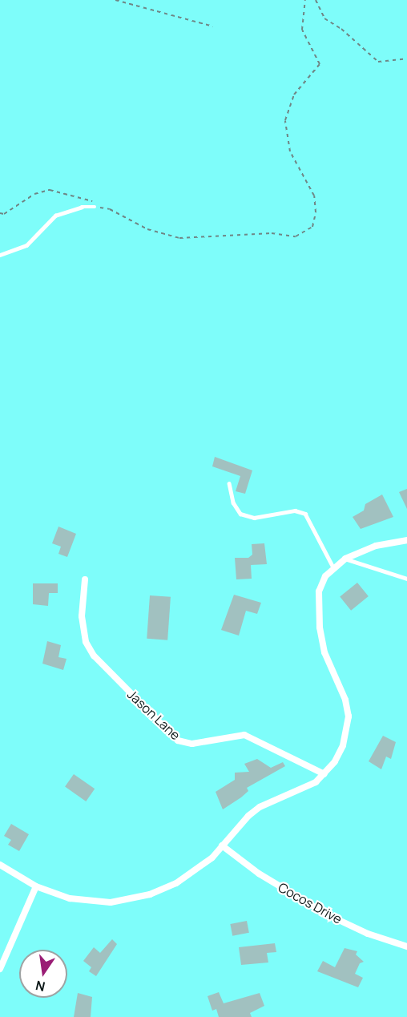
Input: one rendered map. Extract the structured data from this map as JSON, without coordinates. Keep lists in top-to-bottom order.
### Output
{
  "streets": {
    "street": ["Jason Lane", "Cocos Drive"]
  },
  "north": "bottom"
}
